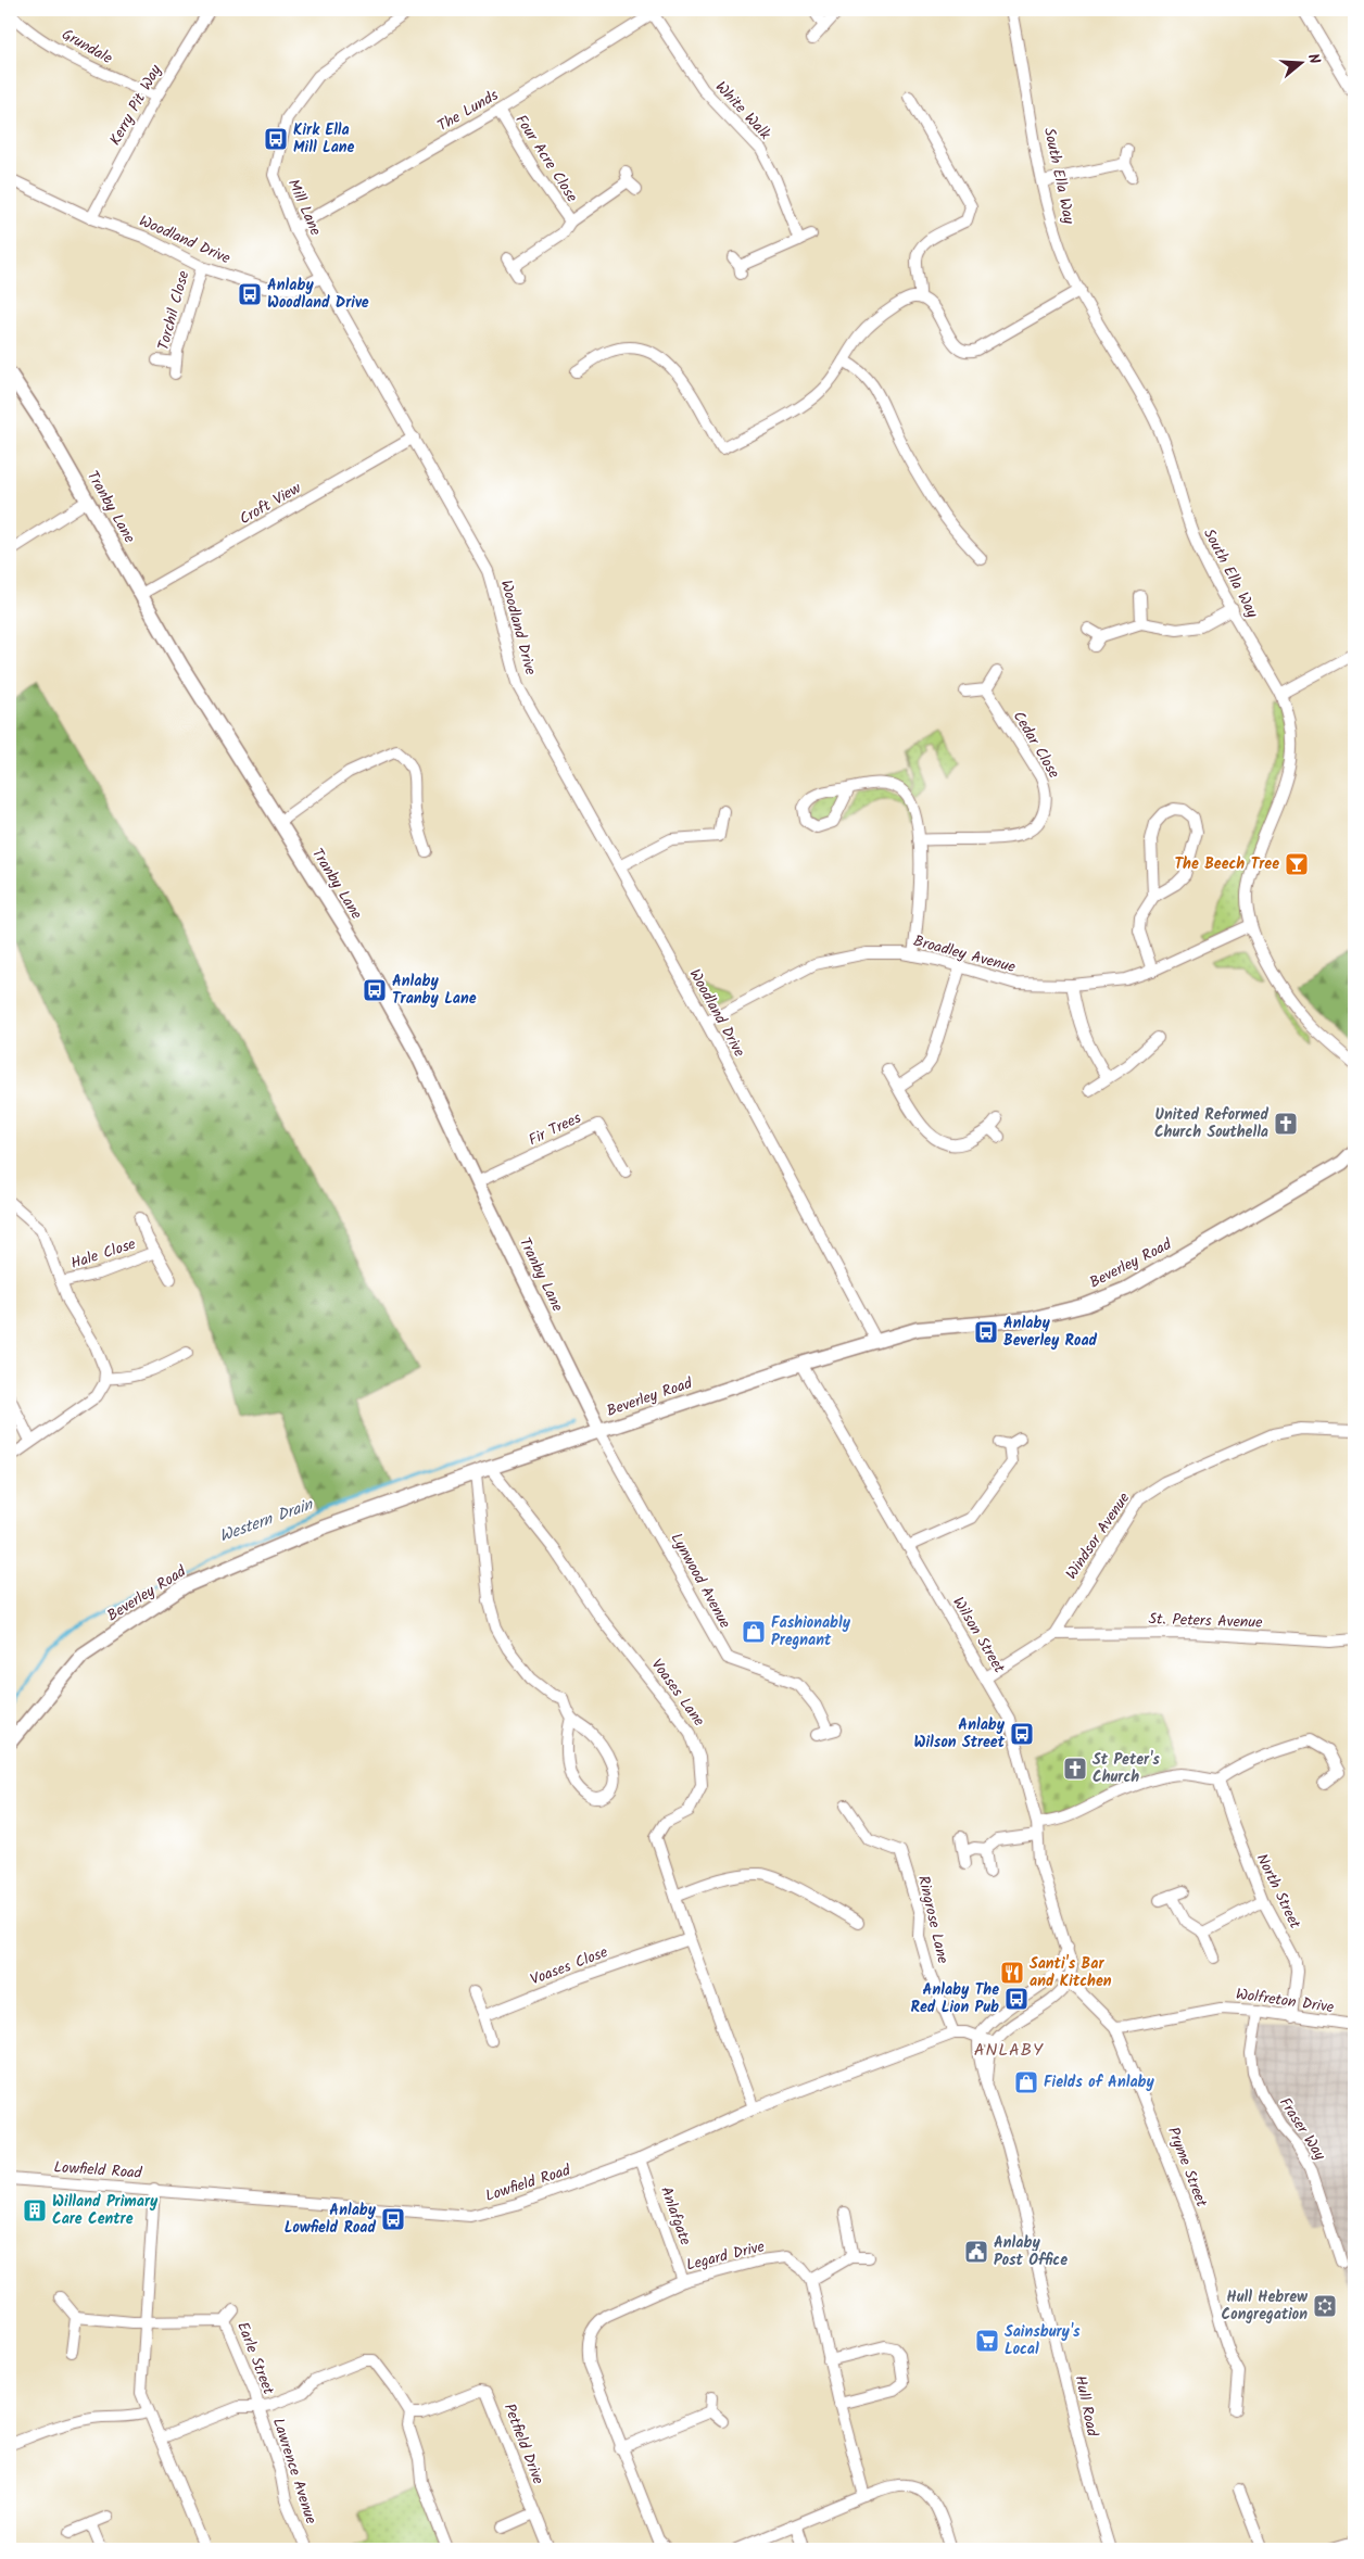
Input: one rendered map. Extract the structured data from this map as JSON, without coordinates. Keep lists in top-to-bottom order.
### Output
{
  "streets": {
    "main road": ["Tranby Lane", "Beverley Road"],
    "street": [
      "Grundale",
      "Kerry Pit Way",
      "The Lunds",
      "White Walk",
      "Four Acre Close",
      "South Ella Way",
      "Mill Lane",
      "Woodland Drive",
      "Torchil Close",
      "Croft View",
      "Cedar Close",
      "Broadley Avenue",
      "Fir Trees",
      "Hale Close",
      "Windsor Avenue",
      "Lynwood Avenue",
      "St. Peters Avenue",
      "Wilson Street",
      "Voases Lane",
      "North Street",
      "Ringrose Lane",
      "Voases Close",
      "Wolfreton Drive",
      "Fraser Way",
      "Pryme Street",
      "Lowfield Road",
      "Anlafgate",
      "Legard Drive",
      "Earle Street",
      "Hull Road",
      "Petfield Drive",
      "Lawrence Avenue"
    ]
  },
  "crossings": [
    ["Grundale", "Kerry Pit Way"],
    ["Kerry Pit Way", "Woodland Drive"],
    ["The Lunds", "White Walk"],
    ["The Lunds", "Four Acre Close"],
    ["The Lunds", "Mill Lane"],
    ["South Ella Way", "Broadley Avenue"],
    ["Mill Lane", "Woodland Drive"],
    ["Woodland Drive", "Torchil Close"],
    ["Woodland Drive", "Croft View"],
    ["Woodland Drive", "Broadley Avenue"],
    ["Woodland Drive", "Beverley Road"],
    ["Croft View", "Tranby Lane"],
    ["Tranby Lane", "Fir Trees"],
    ["Tranby Lane", "Beverley Road"],
    ["Tranby Lane", "Lynwood Avenue"],
    ["Beverley Road", "Lynwood Avenue"],
    ["Beverley Road", "Wilson Street"],
    ["Beverley Road", "Voases Lane"],
    ["Windsor Avenue", "St. Peters Avenue"],
    ["Windsor Avenue", "Wilson Street"],
    ["Voases Lane", "Voases Close"],
    ["Voases Lane", "Lowfield Road"],
    ["North Street", "Wolfreton Drive"],
    ["Ringrose Lane", "Lowfield Road"],
    ["Wolfreton Drive", "Fraser Way"],
    ["Wolfreton Drive", "Pryme Street"],
    ["Lowfield Road", "Anlafgate"],
    ["Anlafgate", "Legard Drive"],
    ["Earle Street", "Lawrence Avenue"]
  ],
  "districts": ["ANLABY"],
  "water": ["Western Drain"],
  "places": {
    "bus stop": [
      "Kirk Ella Mill Lane",
      "Anlaby Woodland Drive",
      "Anlaby Tranby Lane",
      "Anlaby Beverley Road",
      "Anlaby Wilson Street",
      "Anlaby The Red Lion Pub",
      "Anlaby Lowfield Road"
    ],
    "bar": ["The Beech Tree"],
    "church": ["United Reformed Church Southella", "St Peter's Church"],
    "shop": ["Fashionably Pregnant", "Fields of Anlaby"],
    "restaurant": ["Santi's Bar and Kitchen"],
    "building": ["Willand Primary Care Centre"],
    "public building": ["Anlaby Post Office"],
    "synagogue": ["Hull Hebrew Congregation"],
    "supermarket": ["Sainsbury's Local"]
  },
  "north": "right"
}
